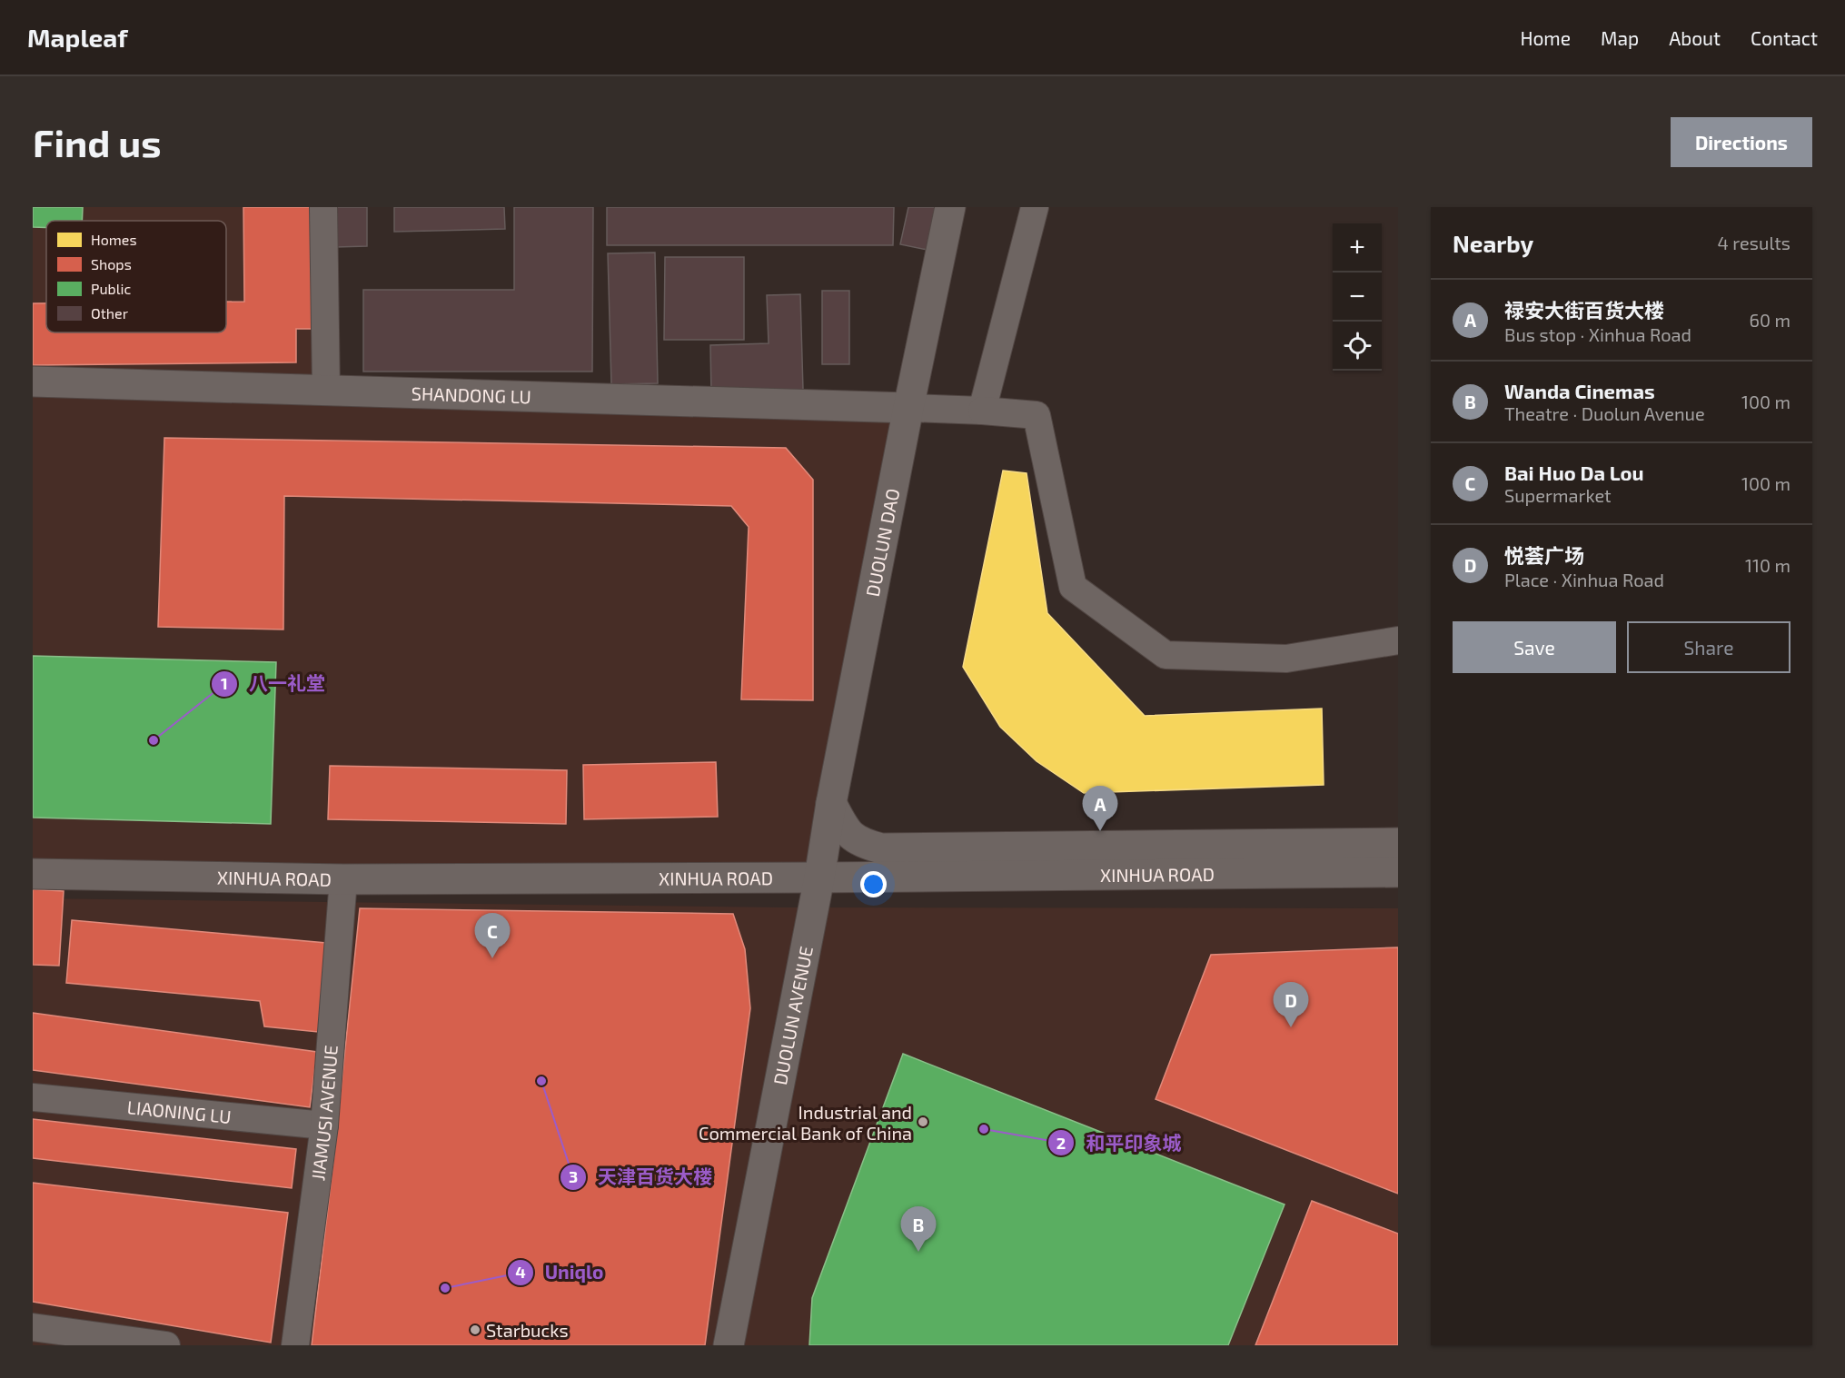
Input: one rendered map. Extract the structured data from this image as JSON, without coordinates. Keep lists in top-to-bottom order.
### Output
{
  "streets": {
    "street": [
      "SHANDONG LU",
      "DUOLUN DAO",
      "XINHUA ROAD",
      "DUOLUN AVENUE",
      "LIAONING LU",
      "JIAMUSI AVENUE"
    ]
  },
  "crossings": [
    ["SHANDONG LU", "DUOLUN DAO"],
    ["DUOLUN DAO", "XINHUA ROAD"],
    ["DUOLUN DAO", "DUOLUN AVENUE"],
    ["XINHUA ROAD", "DUOLUN AVENUE"],
    ["XINHUA ROAD", "JIAMUSI AVENUE"],
    ["LIAONING LU", "JIAMUSI AVENUE"]
  ],
  "places": [
    "八一礼堂",
    "天津百货大楼",
    "Industrial and Commercial Bank of China",
    "和平印象城",
    "Uniqlo",
    "Starbucks"
  ],
  "legend": [
    "Homes",
    "Shops",
    "Public",
    "Other"
  ],
  "page": {
    "header": "Mapleaf",
    "nav": [
      "Home",
      "Map",
      "About",
      "Contact"
    ],
    "buttons": [
      "Directions",
      ["Save", "Share"]
    ],
    "title": "Find us",
    "heading": ["Nearby", "4 results"],
    "map_buttons": ["+", "−"],
    "list": [
      {
        "mark": "A",
        "name": "禄安大街百货大楼",
        "note": "Bus stop · Xinhua Road",
        "value": "60 m"
      },
      {
        "mark": "B",
        "name": "Wanda Cinemas",
        "note": "Theatre · Duolun Avenue",
        "value": "100 m"
      },
      {
        "mark": "C",
        "name": "Bai Huo Da Lou",
        "note": "Supermarket",
        "value": "100 m"
      },
      {
        "mark": "D",
        "name": "悦荟广场",
        "note": "Place · Xinhua Road",
        "value": "110 m"
      }
    ],
    "pins": [
      "A",
      "C",
      "D",
      "B"
    ]
  }
}
